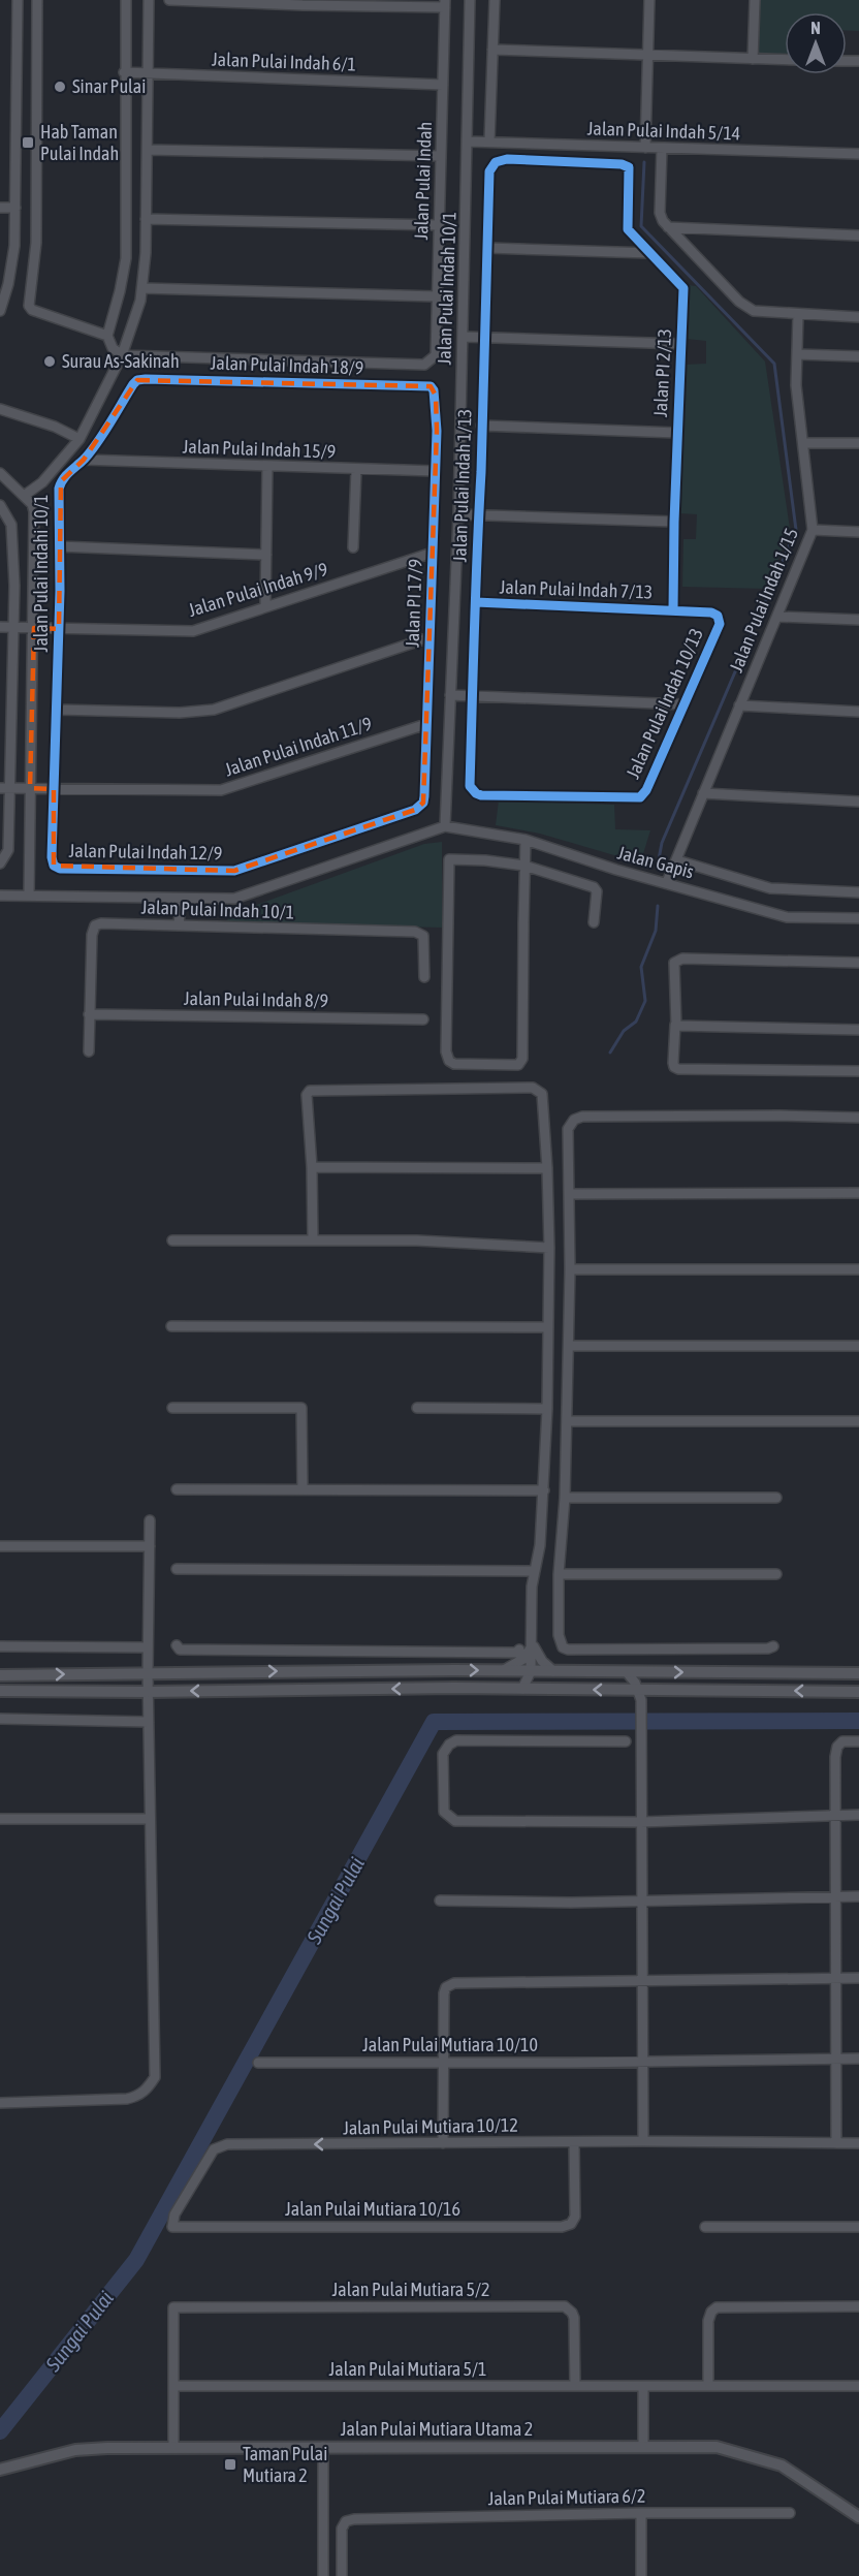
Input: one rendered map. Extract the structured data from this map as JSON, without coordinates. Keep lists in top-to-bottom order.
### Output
{
  "streets": {
    "street": [
      "Jalan Pulai Indah 6/1",
      "Jalan Pulai Indah 5/14",
      "Jalan Pulai Indah",
      "Jalan Pulai Indah 10/1",
      "Jalan Pulai Indah 18/9",
      "Jalan PI 2/13",
      "Jalan Pulai Indah 15/9",
      "Jalan Pulai Indah 1/13",
      "Jalan Pulai Indahi 10/1",
      "Jalan Pulai Indah 9/9",
      "Jalan Pulai Indah 7/13",
      "Jalan Pulai Indah 1/15",
      "Jalan PI 17/9",
      "Jalan Pulai Indah 10/13",
      "Jalan Pulai Indah 11/9",
      "Jalan Pulai Indah 12/9",
      "Jalan Gapis",
      "Jalan Pulai Indah 8/9",
      "Jalan Pulai Mutiara 10/10",
      "Jalan Pulai Mutiara 10/12",
      "Jalan Pulai Mutiara 10/16",
      "Jalan Pulai Mutiara 5/2",
      "Jalan Pulai Mutiara 5/1",
      "Jalan Pulai Mutiara Utama 2",
      "Jalan Pulai Mutiara 6/2"
    ]
  },
  "crossings": [
    ["Jalan Pulai Indah 6/1", "Jalan Pulai Indah"],
    ["Jalan Pulai Indah 5/14", "Jalan Pulai Indah 10/1"],
    ["Jalan Pulai Indah 10/1", "Jalan Gapis"],
    ["Jalan Pulai Indah 10/1", "Jalan Pulai Indah 8/9"],
    ["Jalan Pulai Indah 18/9", "Jalan Pulai Indahi 10/1"],
    ["Jalan Pulai Indah 18/9", "Jalan PI 17/9"],
    ["Jalan PI 2/13", "Jalan Pulai Indah 1/13"],
    ["Jalan PI 2/13", "Jalan Pulai Indah 7/13"],
    ["Jalan Pulai Indah 15/9", "Jalan Pulai Indahi 10/1"],
    ["Jalan Pulai Indah 15/9", "Jalan PI 17/9"],
    ["Jalan Pulai Indah 1/13", "Jalan Pulai Indah 7/13"],
    ["Jalan Pulai Indah 1/13", "Jalan Pulai Indah 10/13"],
    ["Jalan Pulai Indahi 10/1", "Jalan Pulai Indah 9/9"],
    ["Jalan Pulai Indahi 10/1", "Jalan Pulai Indah 11/9"],
    ["Jalan Pulai Indahi 10/1", "Jalan Pulai Indah 12/9"],
    ["Jalan Pulai Indah 9/9", "Jalan PI 17/9"],
    ["Jalan Pulai Indah 7/13", "Jalan Pulai Indah 10/13"],
    ["Jalan Pulai Indah 1/15", "Jalan Gapis"],
    ["Jalan PI 17/9", "Jalan Pulai Indah 11/9"],
    ["Jalan PI 17/9", "Jalan Pulai Indah 12/9"],
    ["Jalan Pulai Indah 11/9", "Jalan Pulai Indah 12/9"],
    ["Jalan Pulai Mutiara 10/12", "Jalan Pulai Mutiara 10/16"],
    ["Jalan Pulai Mutiara 5/2", "Jalan Pulai Mutiara 5/1"]
  ],
  "one_way": ["Jalan Pulai Mutiara 10/12"],
  "water": ["Sungai Pulai"],
  "places": {
    "other": ["Sinar Pulai", "Surau As-Sakinah"],
    "transit": ["Hab Taman Pulai Indah", "Taman Pulai Mutiara 2"]
  },
  "north": "top"
}
